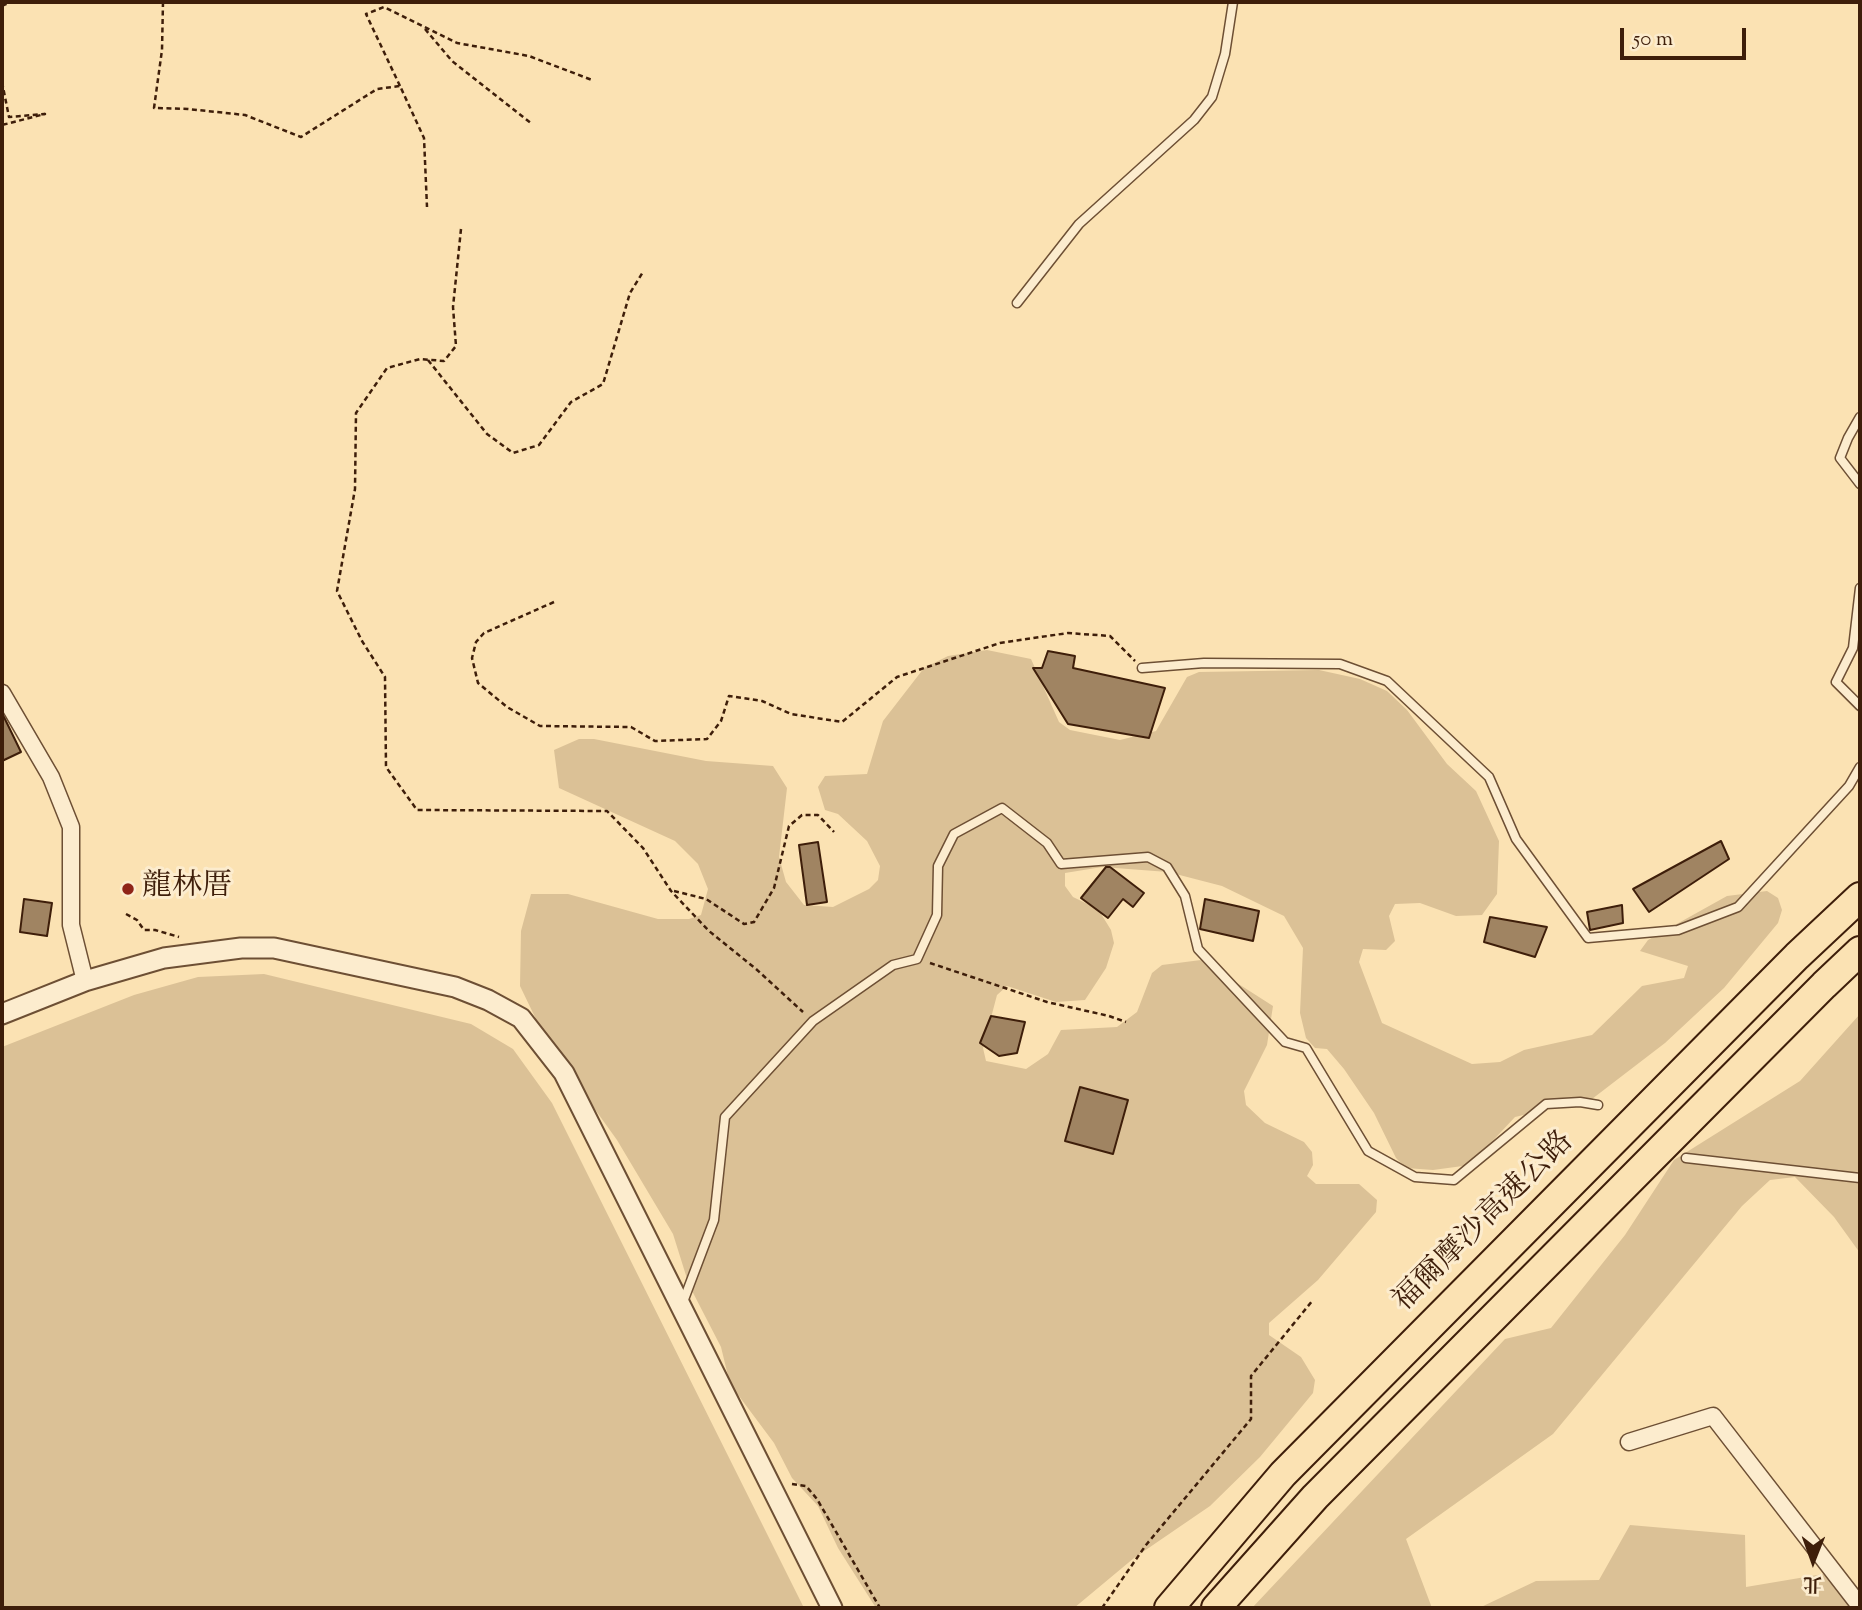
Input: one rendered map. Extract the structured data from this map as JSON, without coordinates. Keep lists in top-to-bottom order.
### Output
{
  "streets": {
    "highway": ["福爾摩沙高速公路"]
  },
  "places": ["龍林厝"],
  "scale_bar": "50 m",
  "north": "bottom"
}
